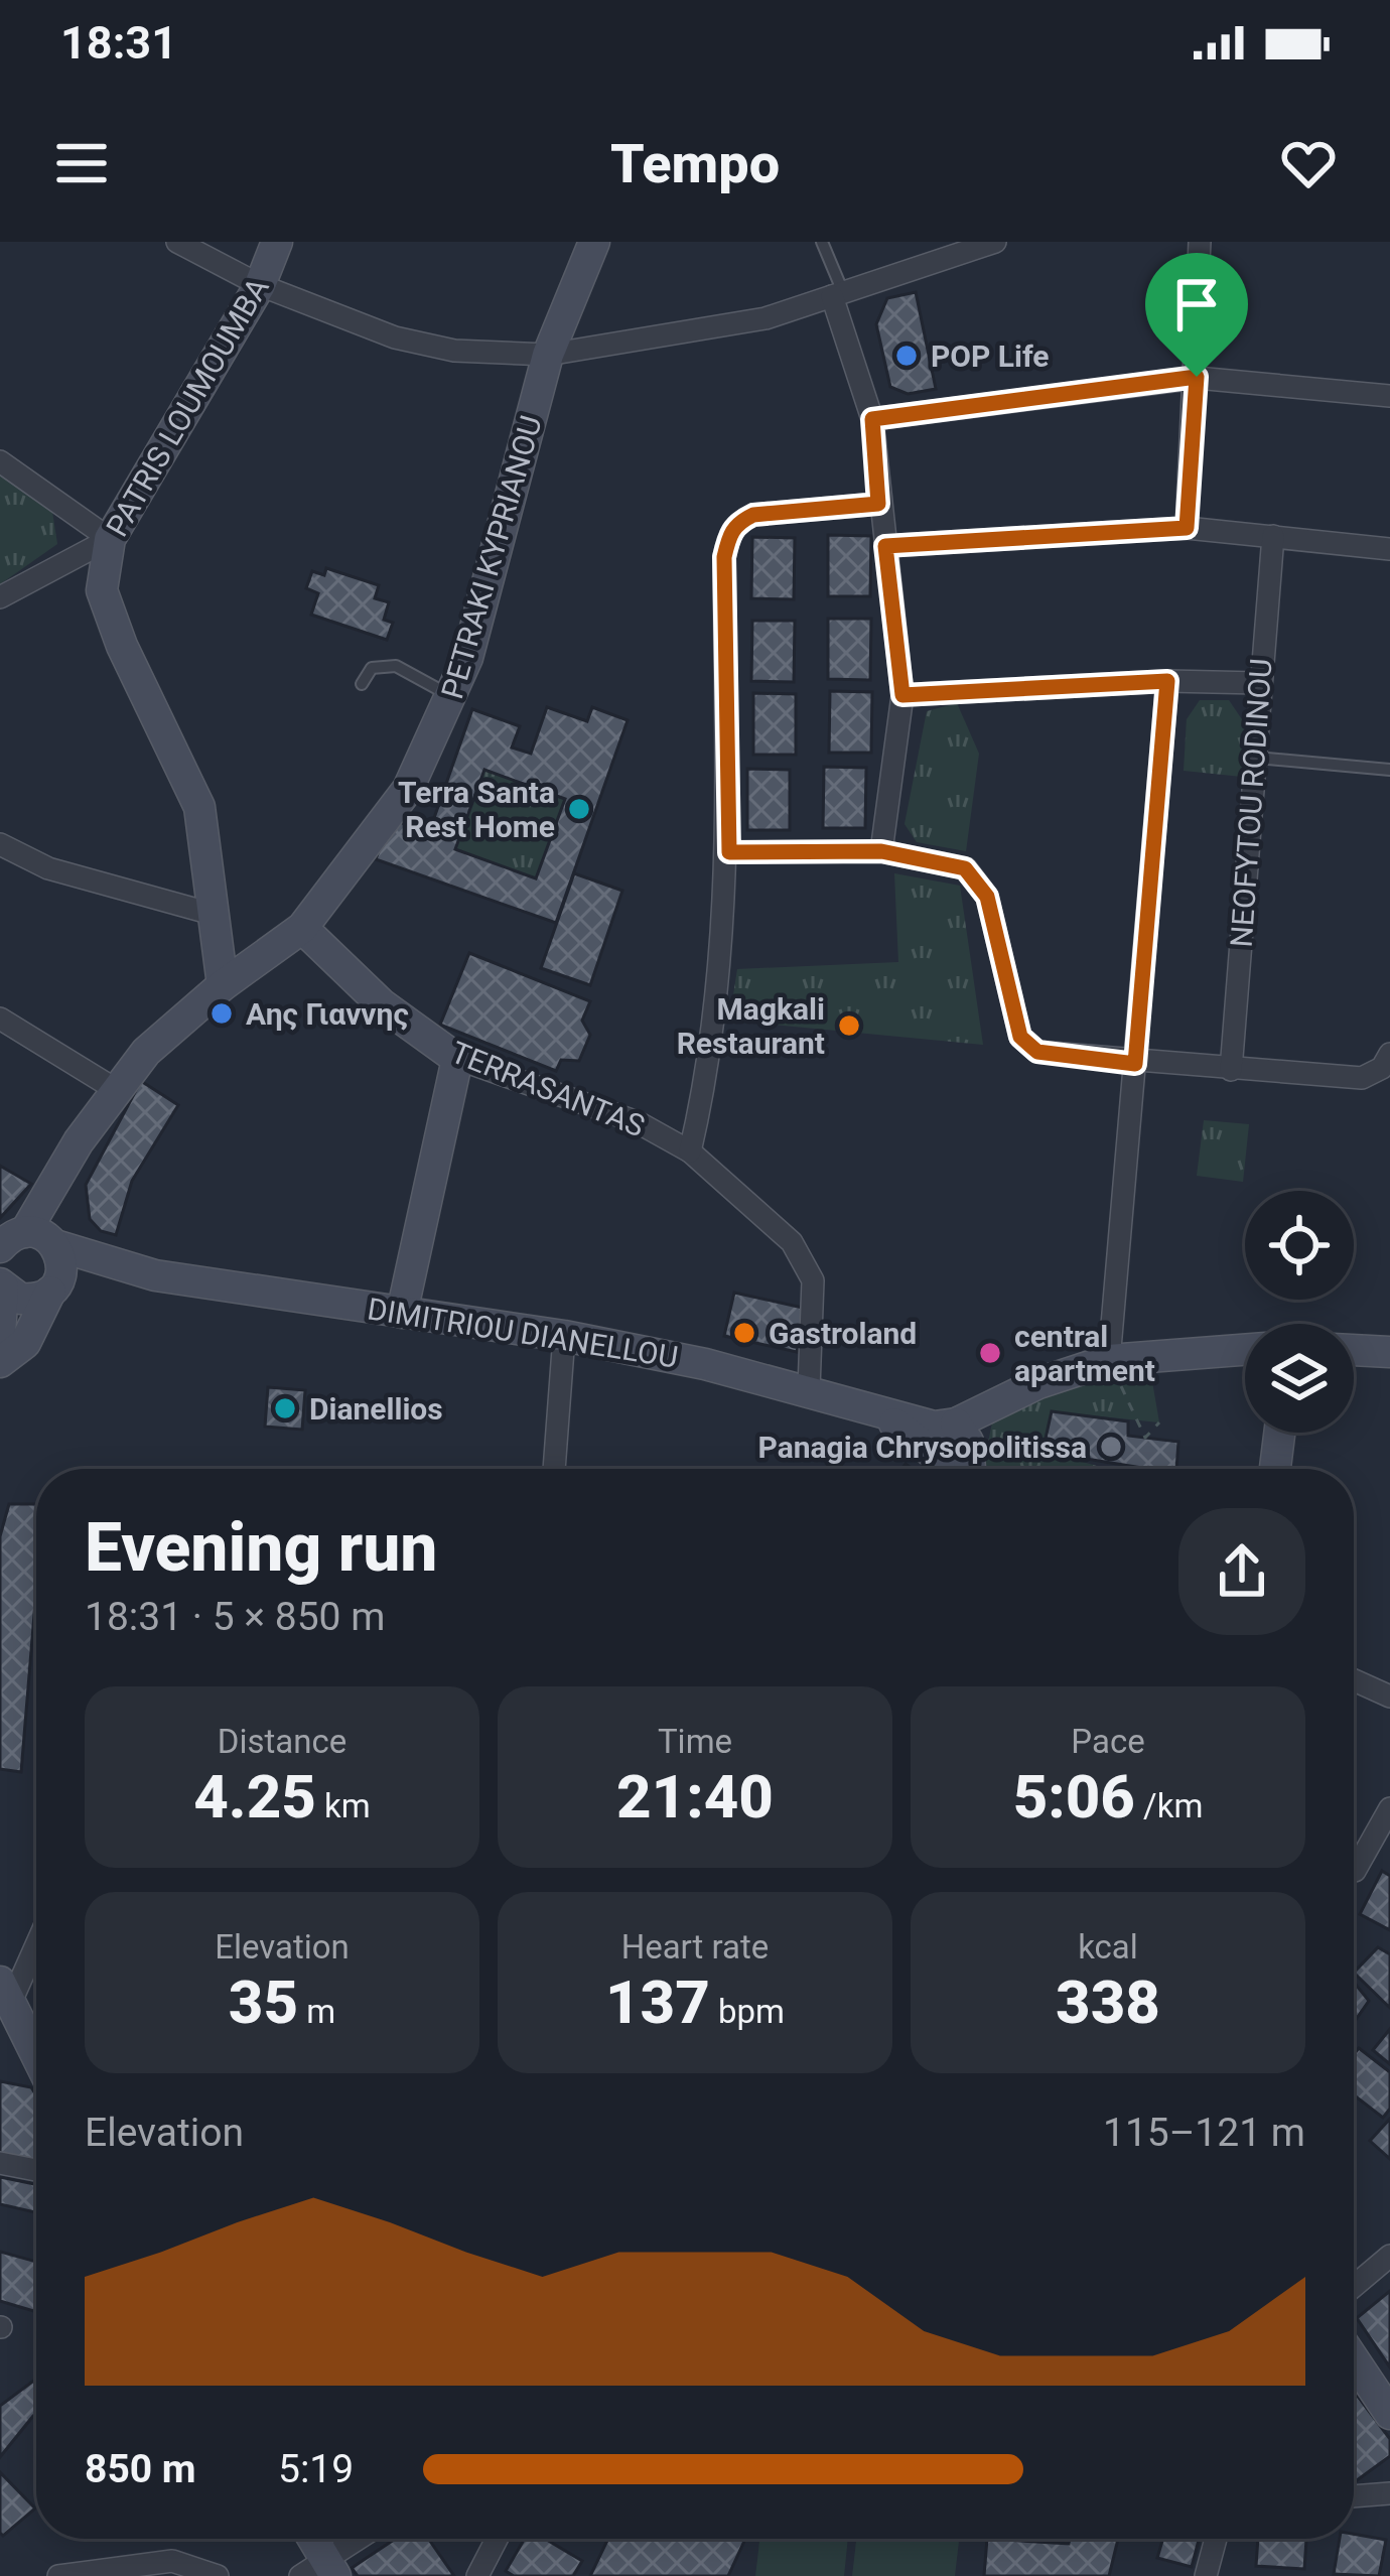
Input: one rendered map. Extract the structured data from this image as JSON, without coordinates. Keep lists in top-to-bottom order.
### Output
{
  "streets": {
    "street": [
      "PATRIS LOUMOUMBA",
      "PETRAKI KYPRIANOU",
      "NEOFYTOU RODINOU",
      "TERRASANTAS",
      "DIMITRIOU DIANELLOU"
    ]
  },
  "crossings": [
    ["PATRIS LOUMOUMBA", "PETRAKI KYPRIANOU"],
    ["PETRAKI KYPRIANOU", "TERRASANTAS"],
    ["PETRAKI KYPRIANOU", "DIMITRIOU DIANELLOU"],
    ["TERRASANTAS", "DIMITRIOU DIANELLOU"]
  ],
  "places": [
    "POP Life",
    "Terra Santa Rest Home",
    "Αης Γιαννης",
    "Magkali Restaurant",
    "Gastroland",
    "central apartment",
    "Dianellios",
    "Panagia Chrysopolitissa"
  ],
  "page": {
    "status": "18:31",
    "header": "Tempo",
    "heading": ["Evening run", "18:31 · 5 × 850 m"],
    "stats": [
      ["Distance", "4.25 km"],
      ["Time", "21:40"],
      ["Pace", "5:06 /km"],
      ["Elevation", "35 m"],
      ["Heart rate", "137 bpm"],
      ["kcal", "338"]
    ],
    "chart": ["Elevation", "115–121 m"],
    "list": [
      {
        "name": "850 m",
        "note": "5:19"
      }
    ]
  }
}
